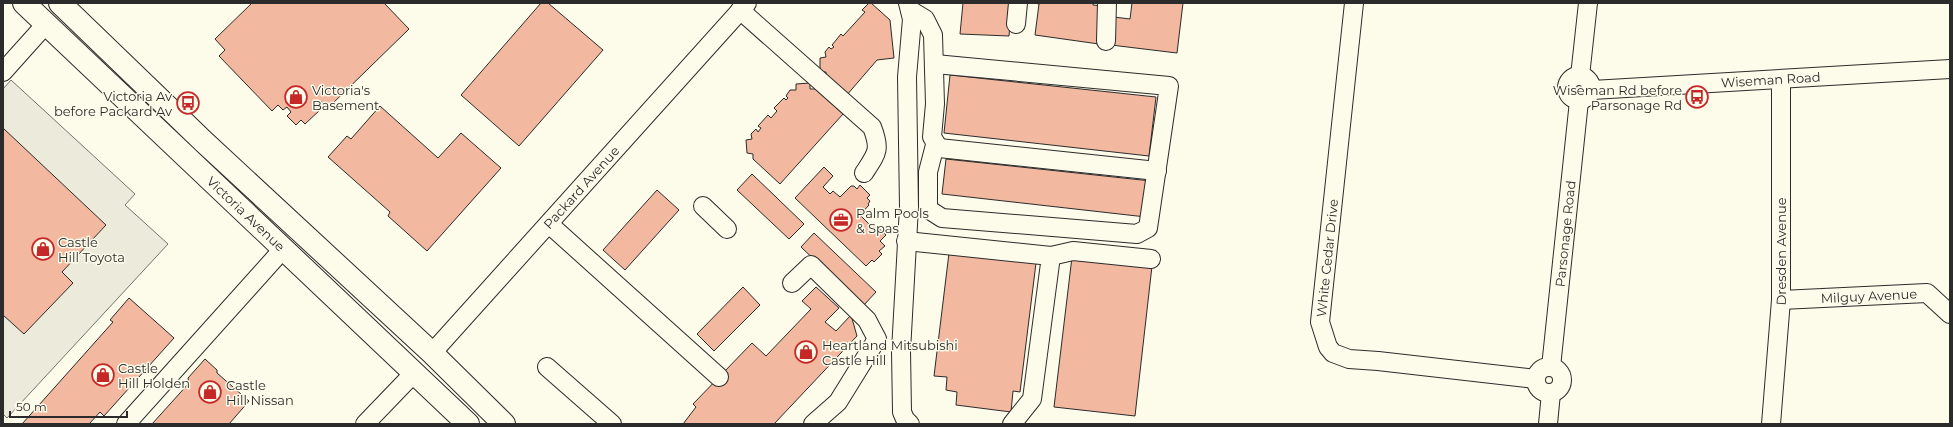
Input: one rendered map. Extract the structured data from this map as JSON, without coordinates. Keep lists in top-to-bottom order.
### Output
{
  "streets": {
    "main road": ["Packard Avenue", "Victoria Avenue"],
    "street": [
      "Wiseman Road",
      "Parsonage Road",
      "Dresden Avenue",
      "White Cedar Drive",
      "Milguy Avenue"
    ]
  },
  "crossings": [
    ["Wiseman Road", "Parsonage Road"],
    ["Wiseman Road", "Dresden Avenue"],
    ["Packard Avenue", "Victoria Avenue"],
    ["Parsonage Road", "White Cedar Drive"],
    ["Dresden Avenue", "Milguy Avenue"]
  ],
  "places": {
    "shop": [
      "Victoria's Basement",
      "Castle Hill Toyota",
      "Heartland Mitsubishi Castle Hill",
      "Castle Hill Holden",
      "Castle Hill Nissan"
    ],
    "bus stop": ["Wiseman Rd before Parsonage Rd", "Victoria Av before Packard Av"],
    "office": ["Palm Pools & Spas"]
  },
  "scale_bar": "50 m"
}
